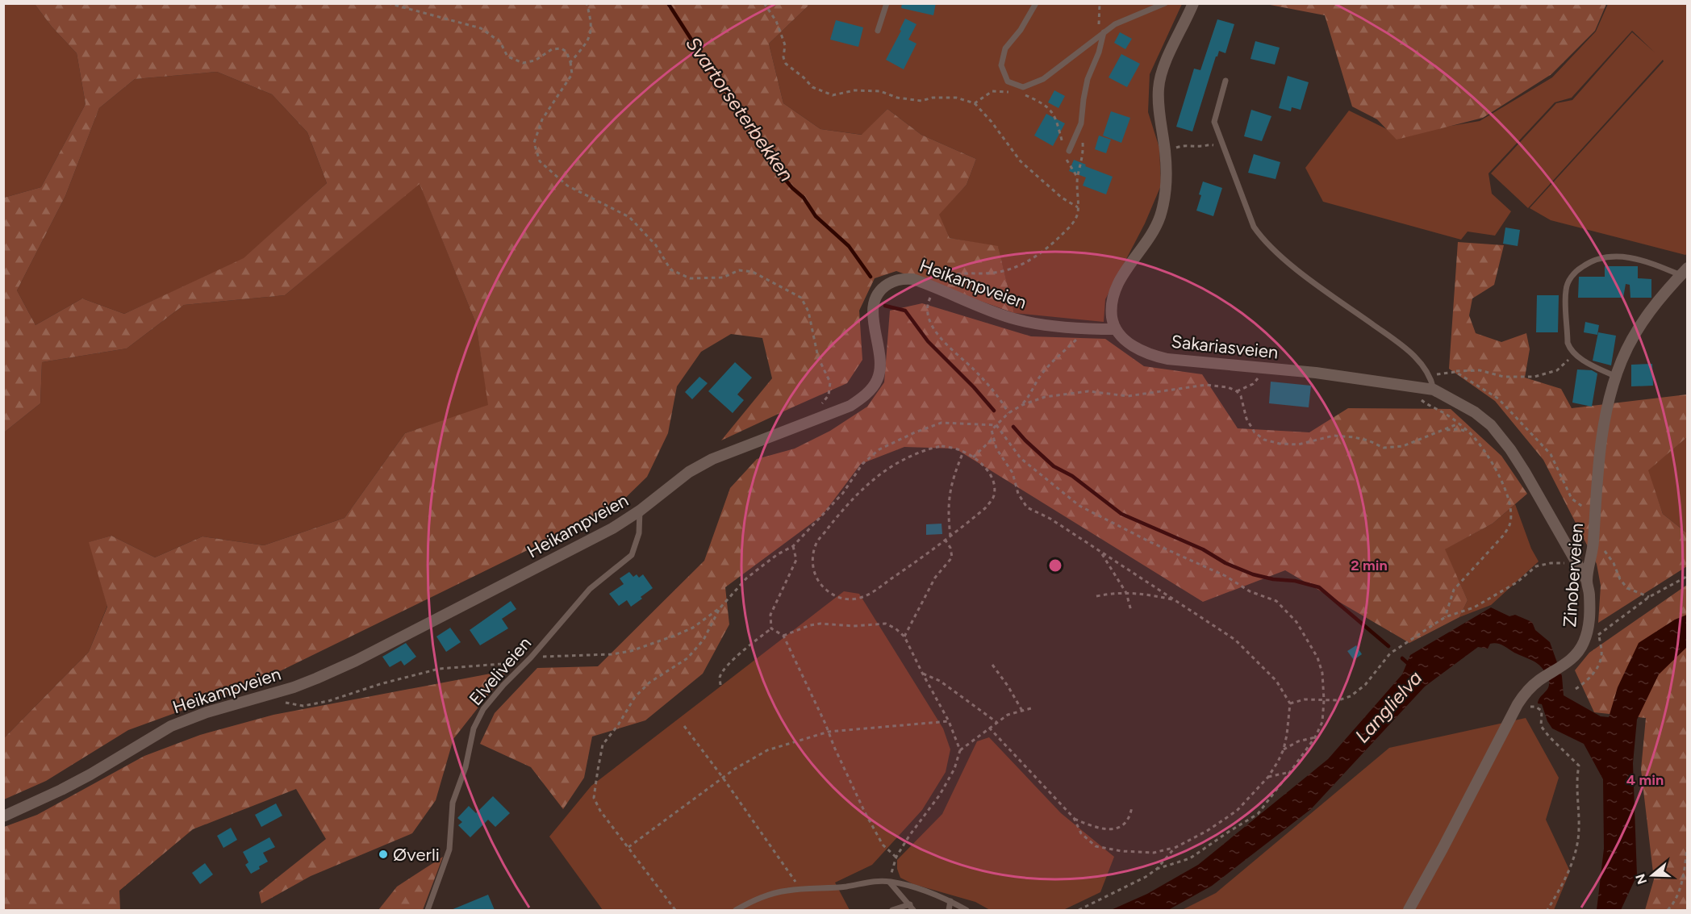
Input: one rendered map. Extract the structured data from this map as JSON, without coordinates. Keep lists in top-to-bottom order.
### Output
{
  "streets": {
    "street": ["Heikampveien", "Sakariasveien", "Zinoberveien"],
    "lane": ["Elveliveien"]
  },
  "crossings": [
    ["Heikampveien", "Sakariasveien"],
    ["Heikampveien", "Elveliveien"],
    ["Sakariasveien", "Zinoberveien"]
  ],
  "water": ["Svartorseterbekken", "Langlielva"],
  "places": ["Øverli"],
  "north": "left",
  "rings": ["2 min", "4 min"]
}
